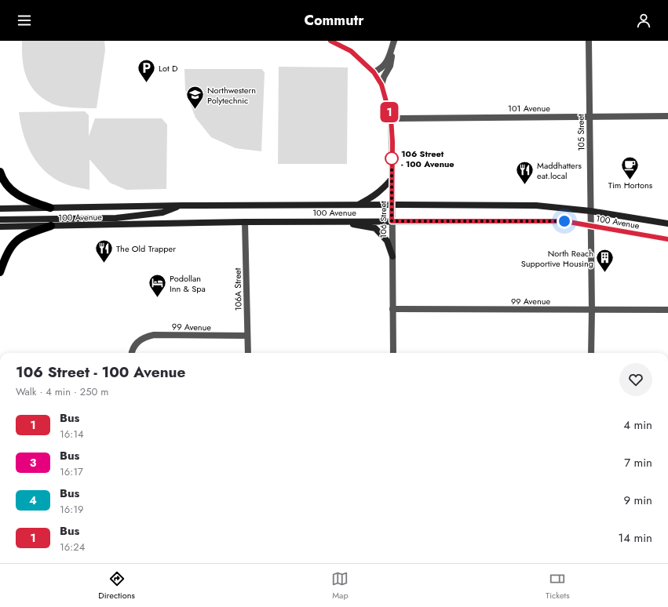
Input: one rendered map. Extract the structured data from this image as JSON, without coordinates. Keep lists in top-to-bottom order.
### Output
{
  "streets": {
    "main road": ["100 Avenue"],
    "street": [
      "101 Avenue",
      "105 Street",
      "106 Street",
      "106A Street",
      "99 Avenue"
    ]
  },
  "crossings": [
    ["101 Avenue", "105 Street"],
    ["101 Avenue", "106 Street"],
    ["105 Street", "100 Avenue"],
    ["105 Street", "99 Avenue"],
    ["100 Avenue", "106 Street"],
    ["100 Avenue", "106A Street"],
    ["106 Street", "99 Avenue"],
    ["106A Street", "99 Avenue"]
  ],
  "places": {
    "parking": ["Lot D"],
    "school or university": ["Northwestern Polytechnic"],
    "other": ["106 Street - 100 Avenue"],
    "cafe": ["Tim Hortons"],
    "restaurant": ["Maddhatters eat.local", "The Old Trapper"],
    "building": ["North Reach Supportive Housing"],
    "hotel": ["Podollan Inn & Spa"]
  },
  "lines": ["bus line 1"],
  "page": {
    "header": "Commutr",
    "on_map": "1",
    "heading": ["106 Street - 100 Avenue", "Walk · 4 min · 250 m"],
    "list": [
      {
        "mark": "1",
        "name": "Bus",
        "note": "16:14",
        "value": "4 min"
      },
      {
        "mark": "3",
        "name": "Bus",
        "note": "16:17",
        "value": "7 min"
      },
      {
        "mark": "4",
        "name": "Bus",
        "note": "16:19",
        "value": "9 min"
      },
      {
        "mark": "1",
        "name": "Bus",
        "note": "16:24",
        "value": "14 min"
      }
    ],
    "tabs": ["Directions", "Map", "Tickets"]
  }
}
